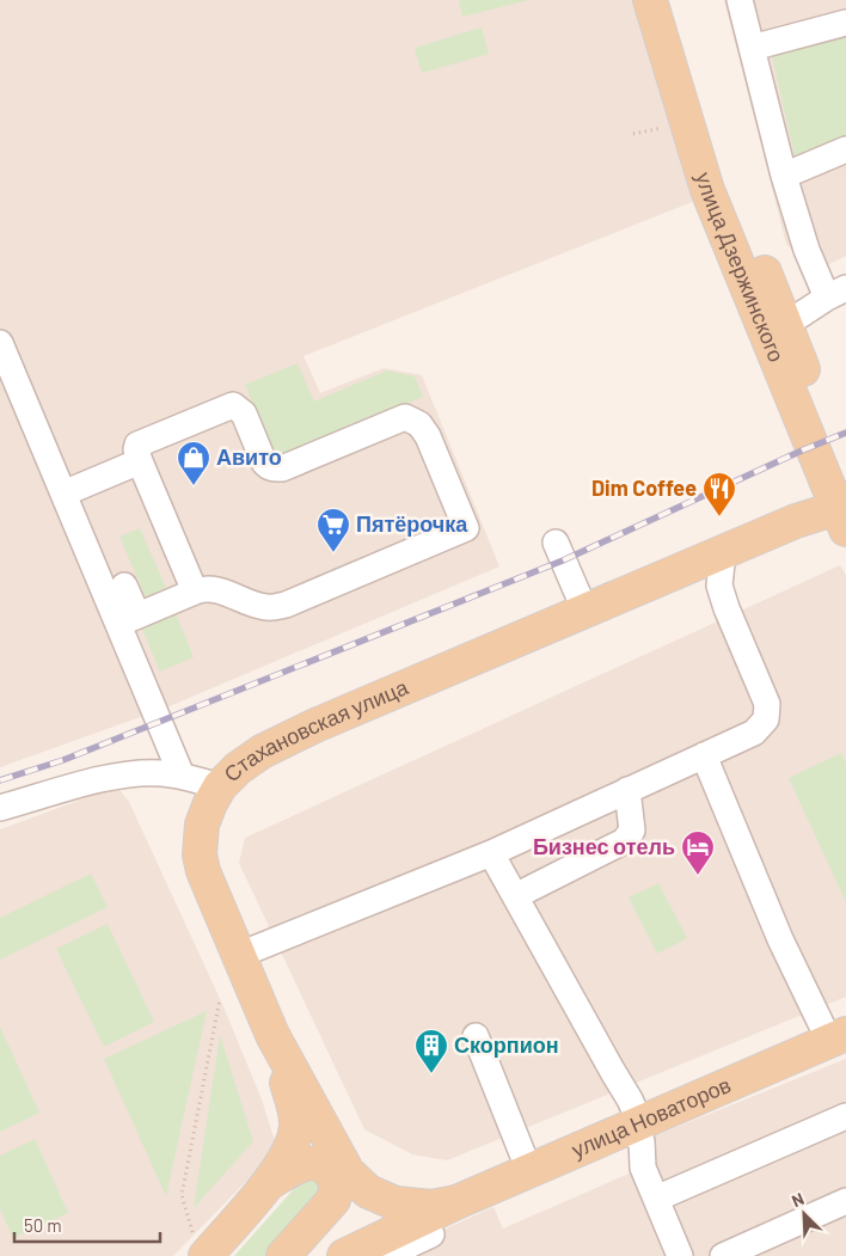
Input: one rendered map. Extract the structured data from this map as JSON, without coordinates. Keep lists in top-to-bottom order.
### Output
{
  "streets": {
    "main road": ["улица Дзержинского", "Стахановская улица", "улица Новаторов"]
  },
  "crossings": [
    ["улица Дзержинского", "Стахановская улица"],
    ["Стахановская улица", "улица Новаторов"]
  ],
  "places": {
    "shop": ["Авито"],
    "restaurant": ["Dim Coffee"],
    "supermarket": ["Пятёрочка"],
    "hotel": ["Бизнес отель"],
    "building": ["Скорпион"]
  },
  "scale_bar": "50 m",
  "north": "top left"
}
